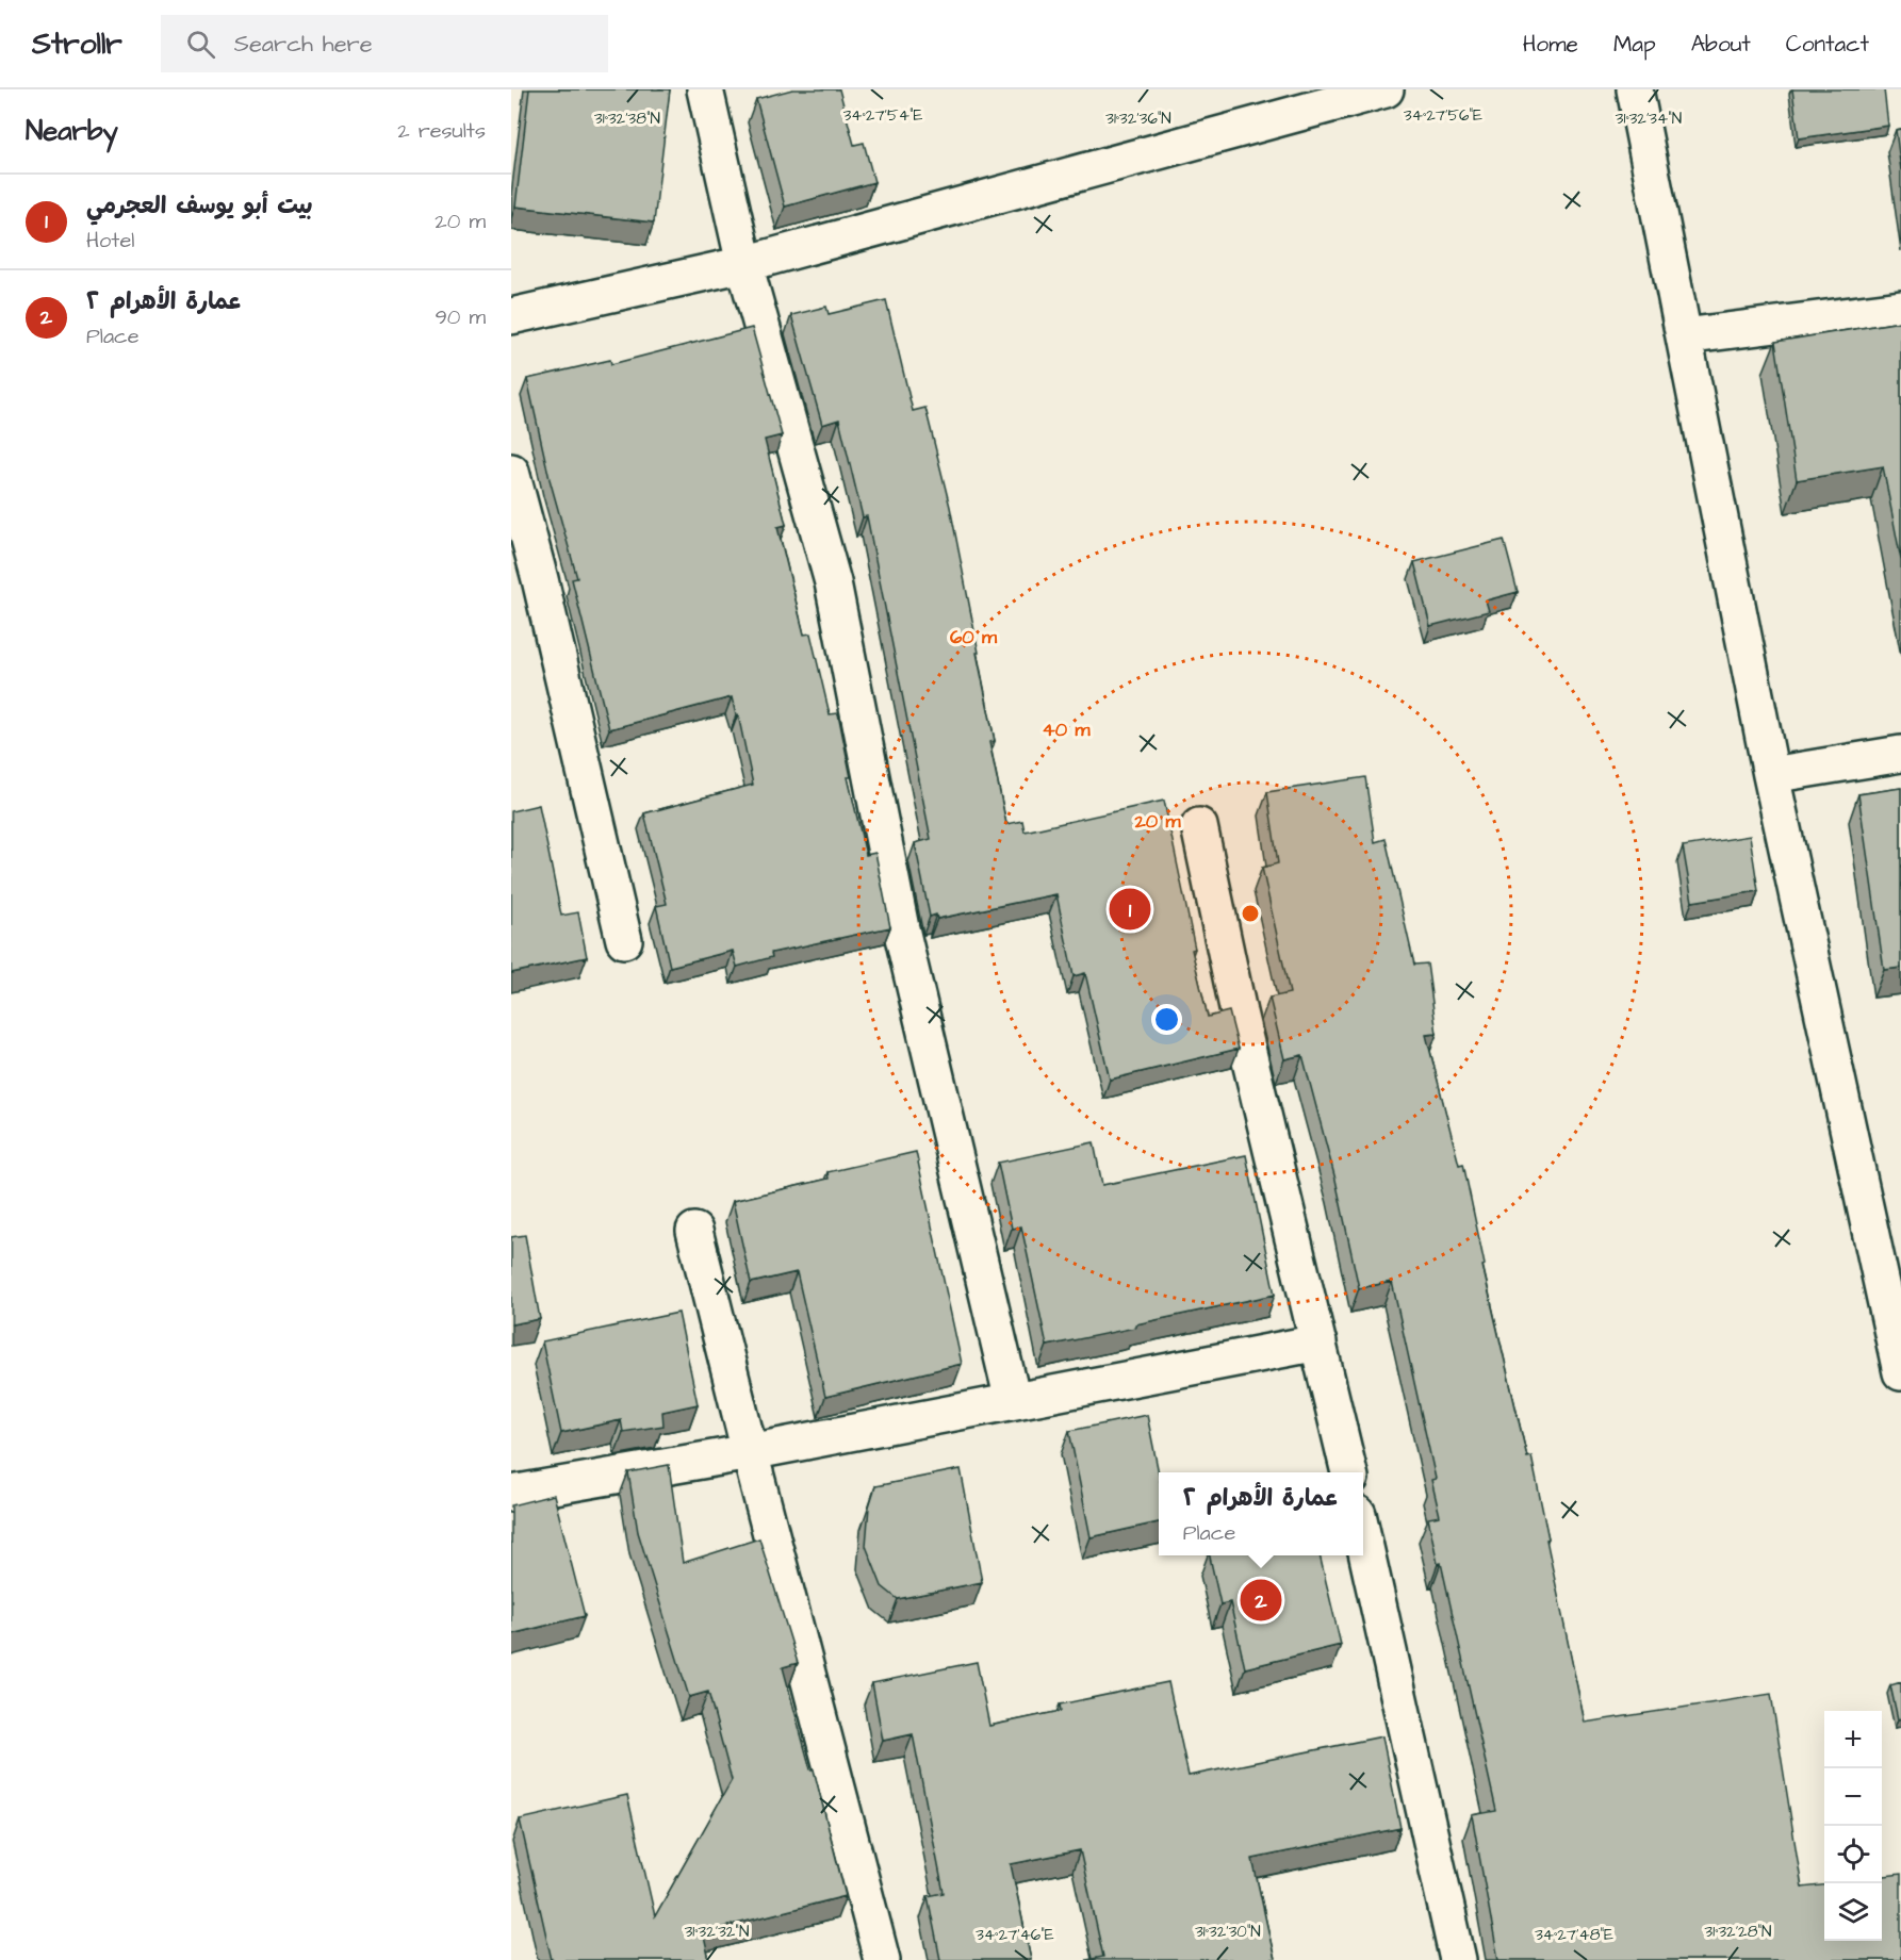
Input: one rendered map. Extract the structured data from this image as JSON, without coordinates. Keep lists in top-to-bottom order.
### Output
{
  "page": {
    "header": "Strollr",
    "search": "Search here",
    "nav": [
      "Home",
      "Map",
      "About",
      "Contact"
    ],
    "heading": ["Nearby", "2 results"],
    "list": [
      {
        "mark": "1",
        "name": "بيت أبو يوسف العجرمي",
        "note": "Hotel",
        "value": "20 m"
      },
      {
        "mark": "2",
        "name": "عمارة الأهرام ٢",
        "note": "Place",
        "value": "90 m"
      }
    ],
    "pins": ["1", "2"],
    "popup": ["عمارة الأهرام ٢", "Place"],
    "map_buttons": ["+", "−"]
  },
  "coordinates": [
    "34°27'54\"E",
    "34°27'56\"E",
    "31°32'38\"N",
    "31°32'36\"N",
    "31°32'34\"N",
    "31°32'32\"N",
    "31°32'30\"N",
    "31°32'28\"N",
    "34°27'46\"E",
    "34°27'48\"E"
  ],
  "rings": ["60 m", "40 m", "20 m"]
}
